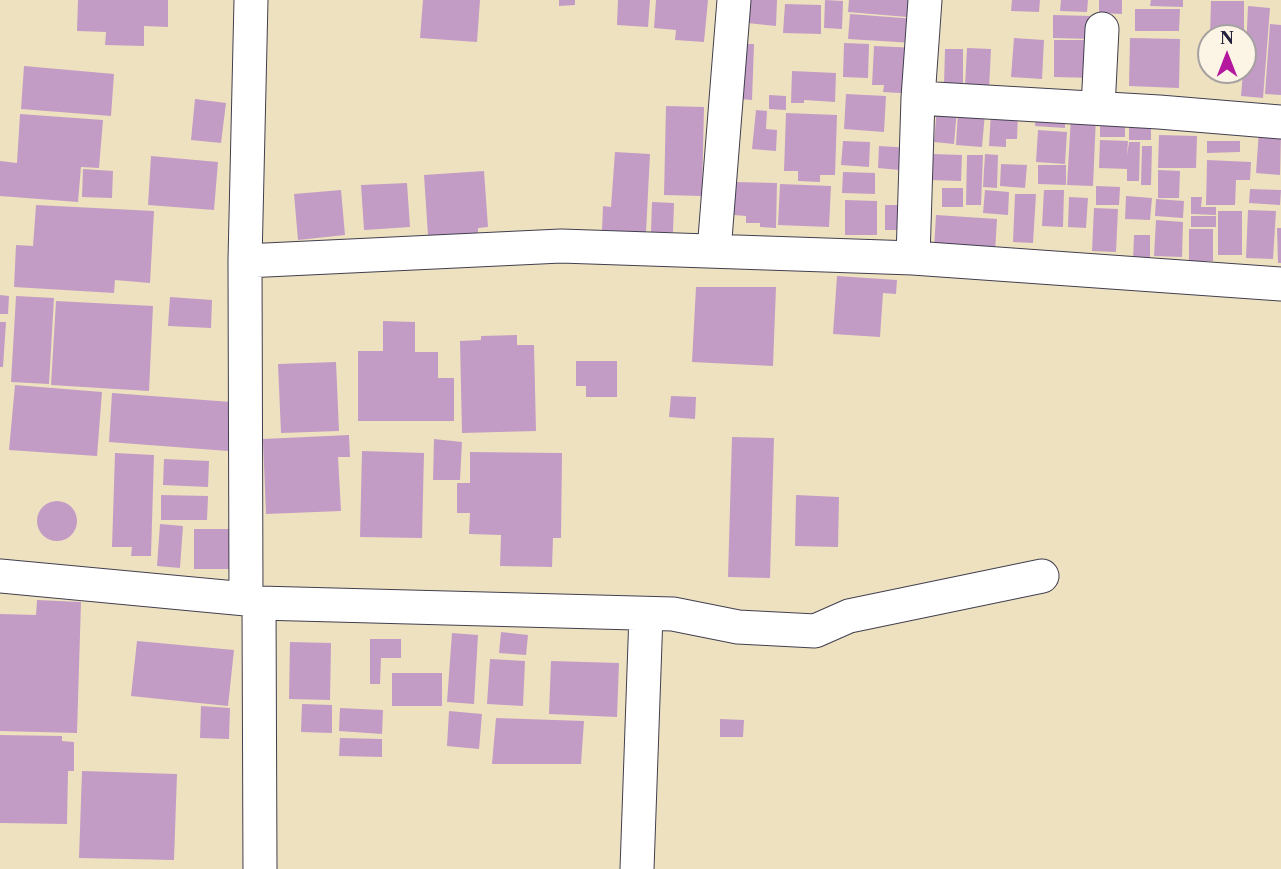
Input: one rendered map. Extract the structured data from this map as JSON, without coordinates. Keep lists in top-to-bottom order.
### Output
{
  "north": "top"
}
